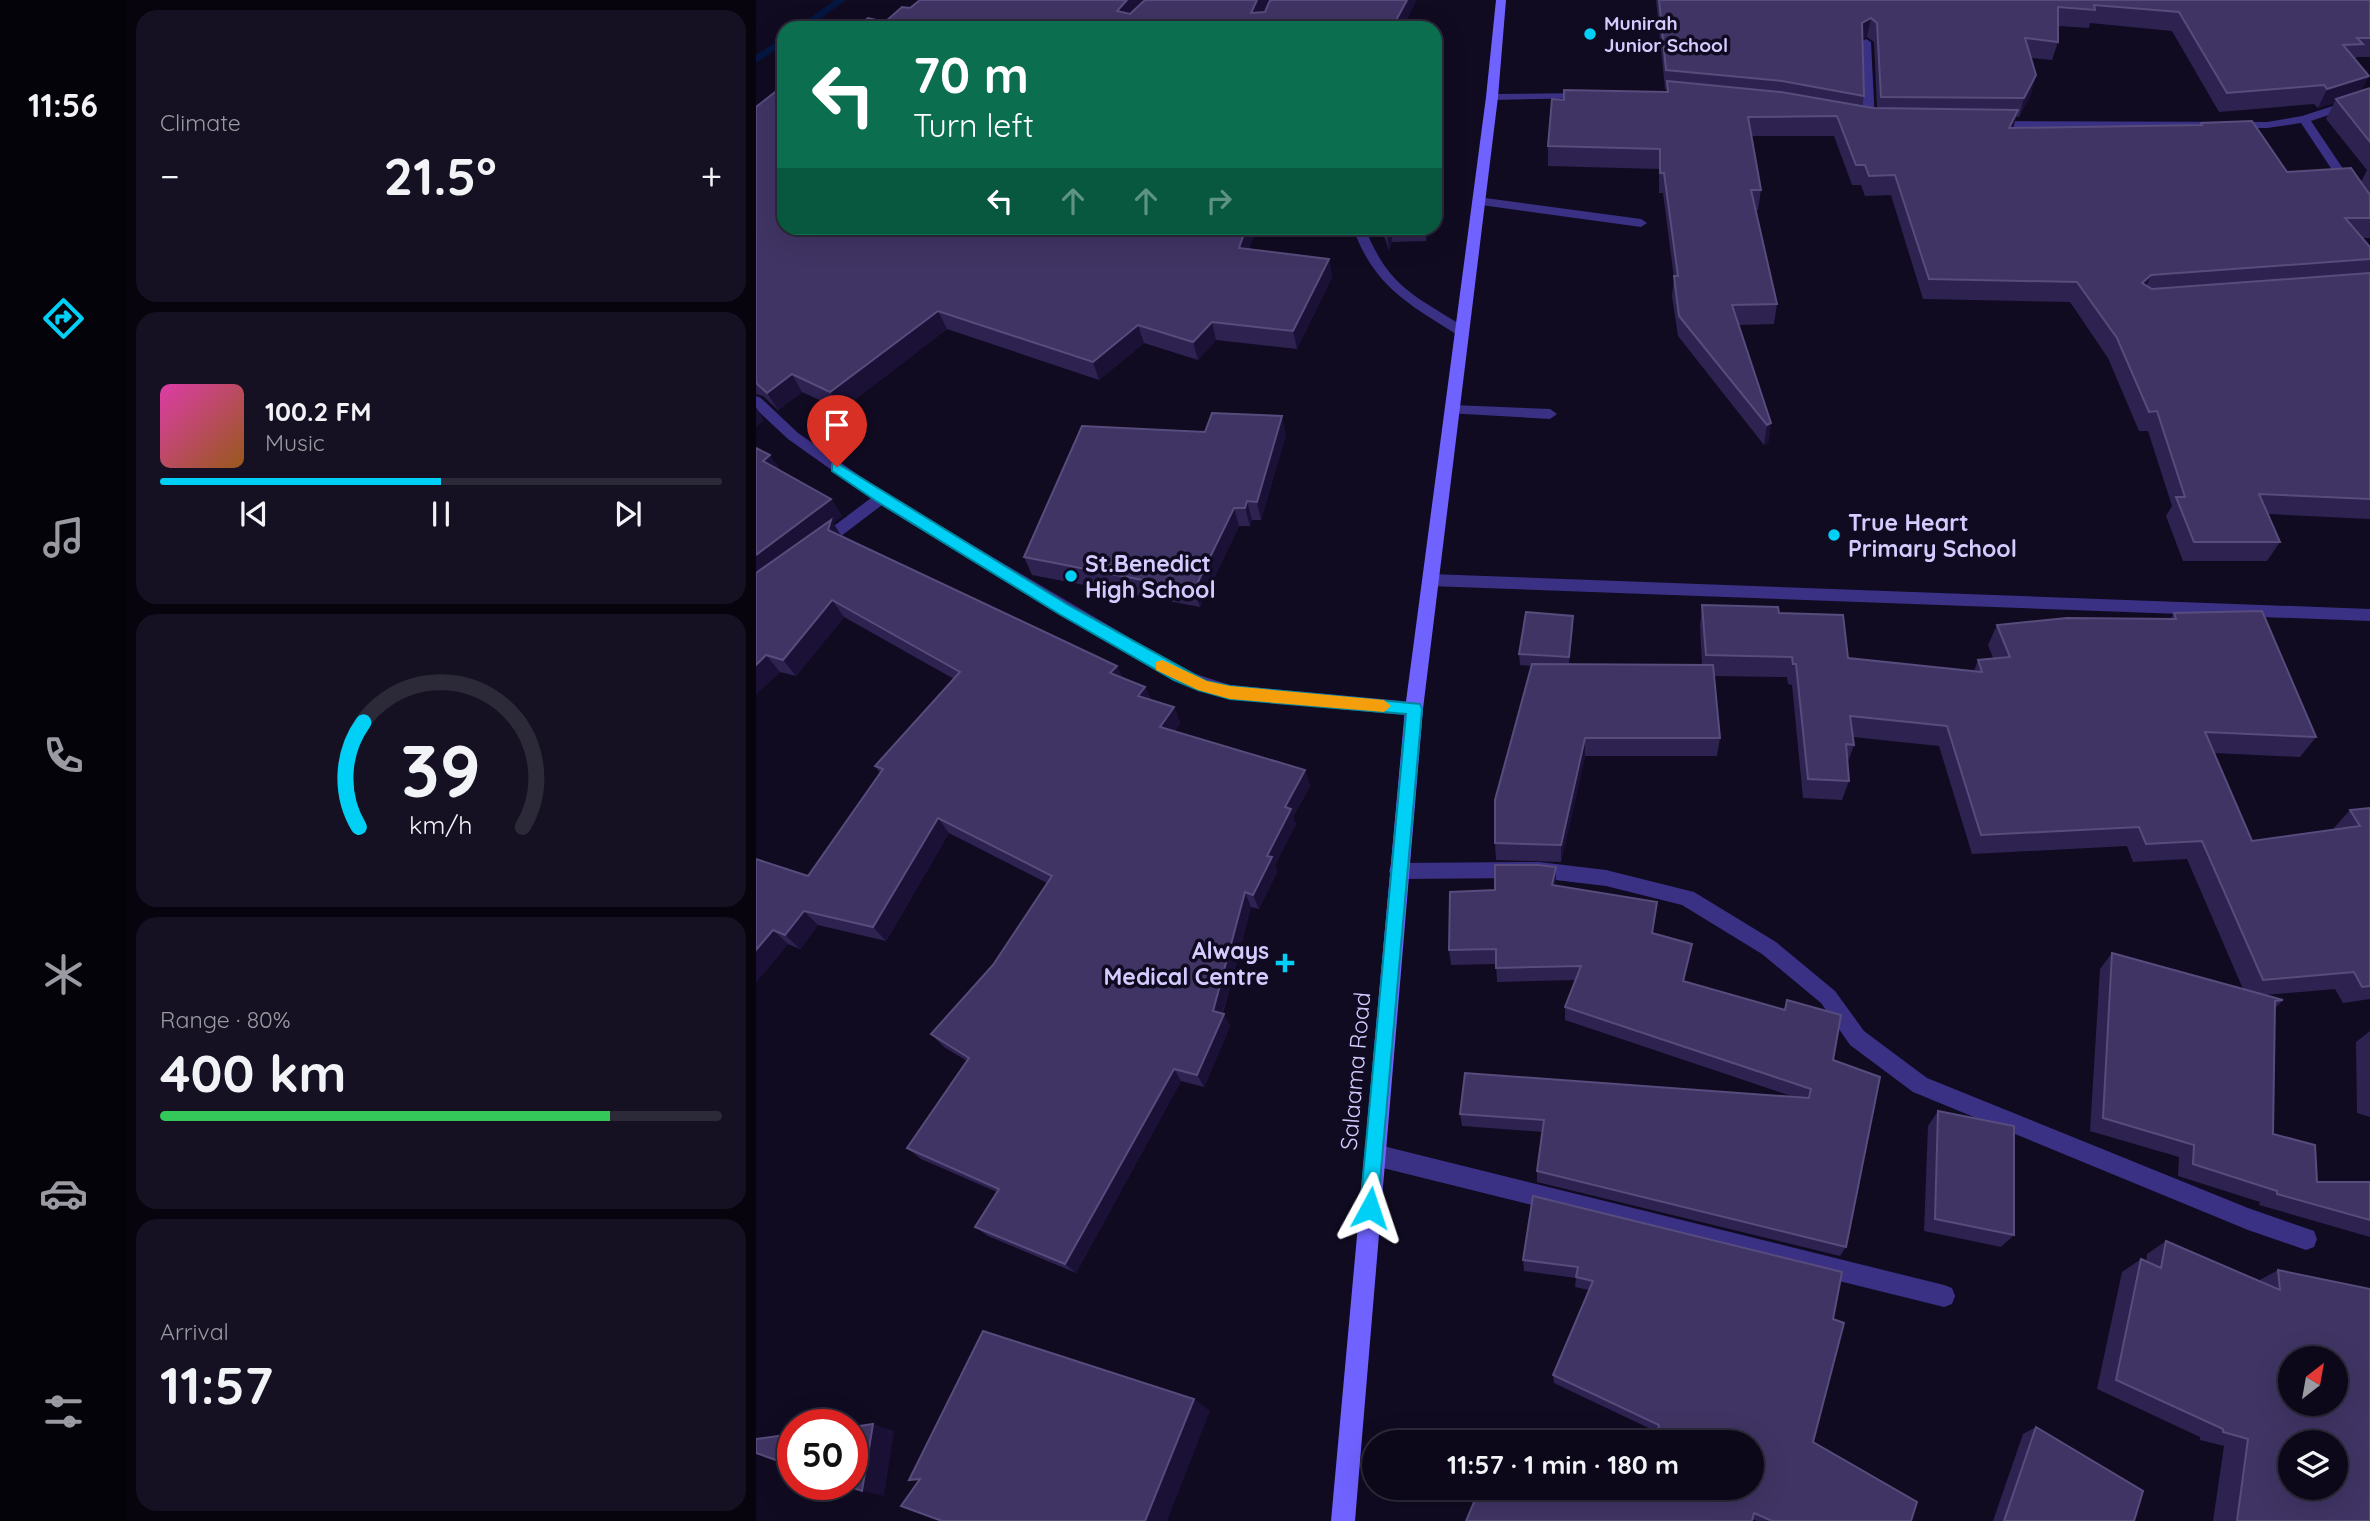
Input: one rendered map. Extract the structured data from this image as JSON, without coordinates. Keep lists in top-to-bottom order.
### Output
{
  "streets": {
    "main road": ["Salaama Road"]
  },
  "places": {
    "other": ["Munirah Junior School", "True Heart Primary School", "St.Benedict High School"],
    "health": ["Always Medical Centre"]
  },
  "north": "top right",
  "page": {
    "tabs": "11:56",
    "tile": [
      "Climate",
      ["Range · 80%", "400 km"],
      ["Arrival", "11:57"]
    ],
    "turn": ["70 m", "Turn left"],
    "heat": ["−", "21.5°", "+"],
    "song": ["100.2 FM", "Music"],
    "limit": "50",
    "trip": "11:57 · 1 min · 180 m",
    "gauge": ["39", "km/h"]
  }
}
